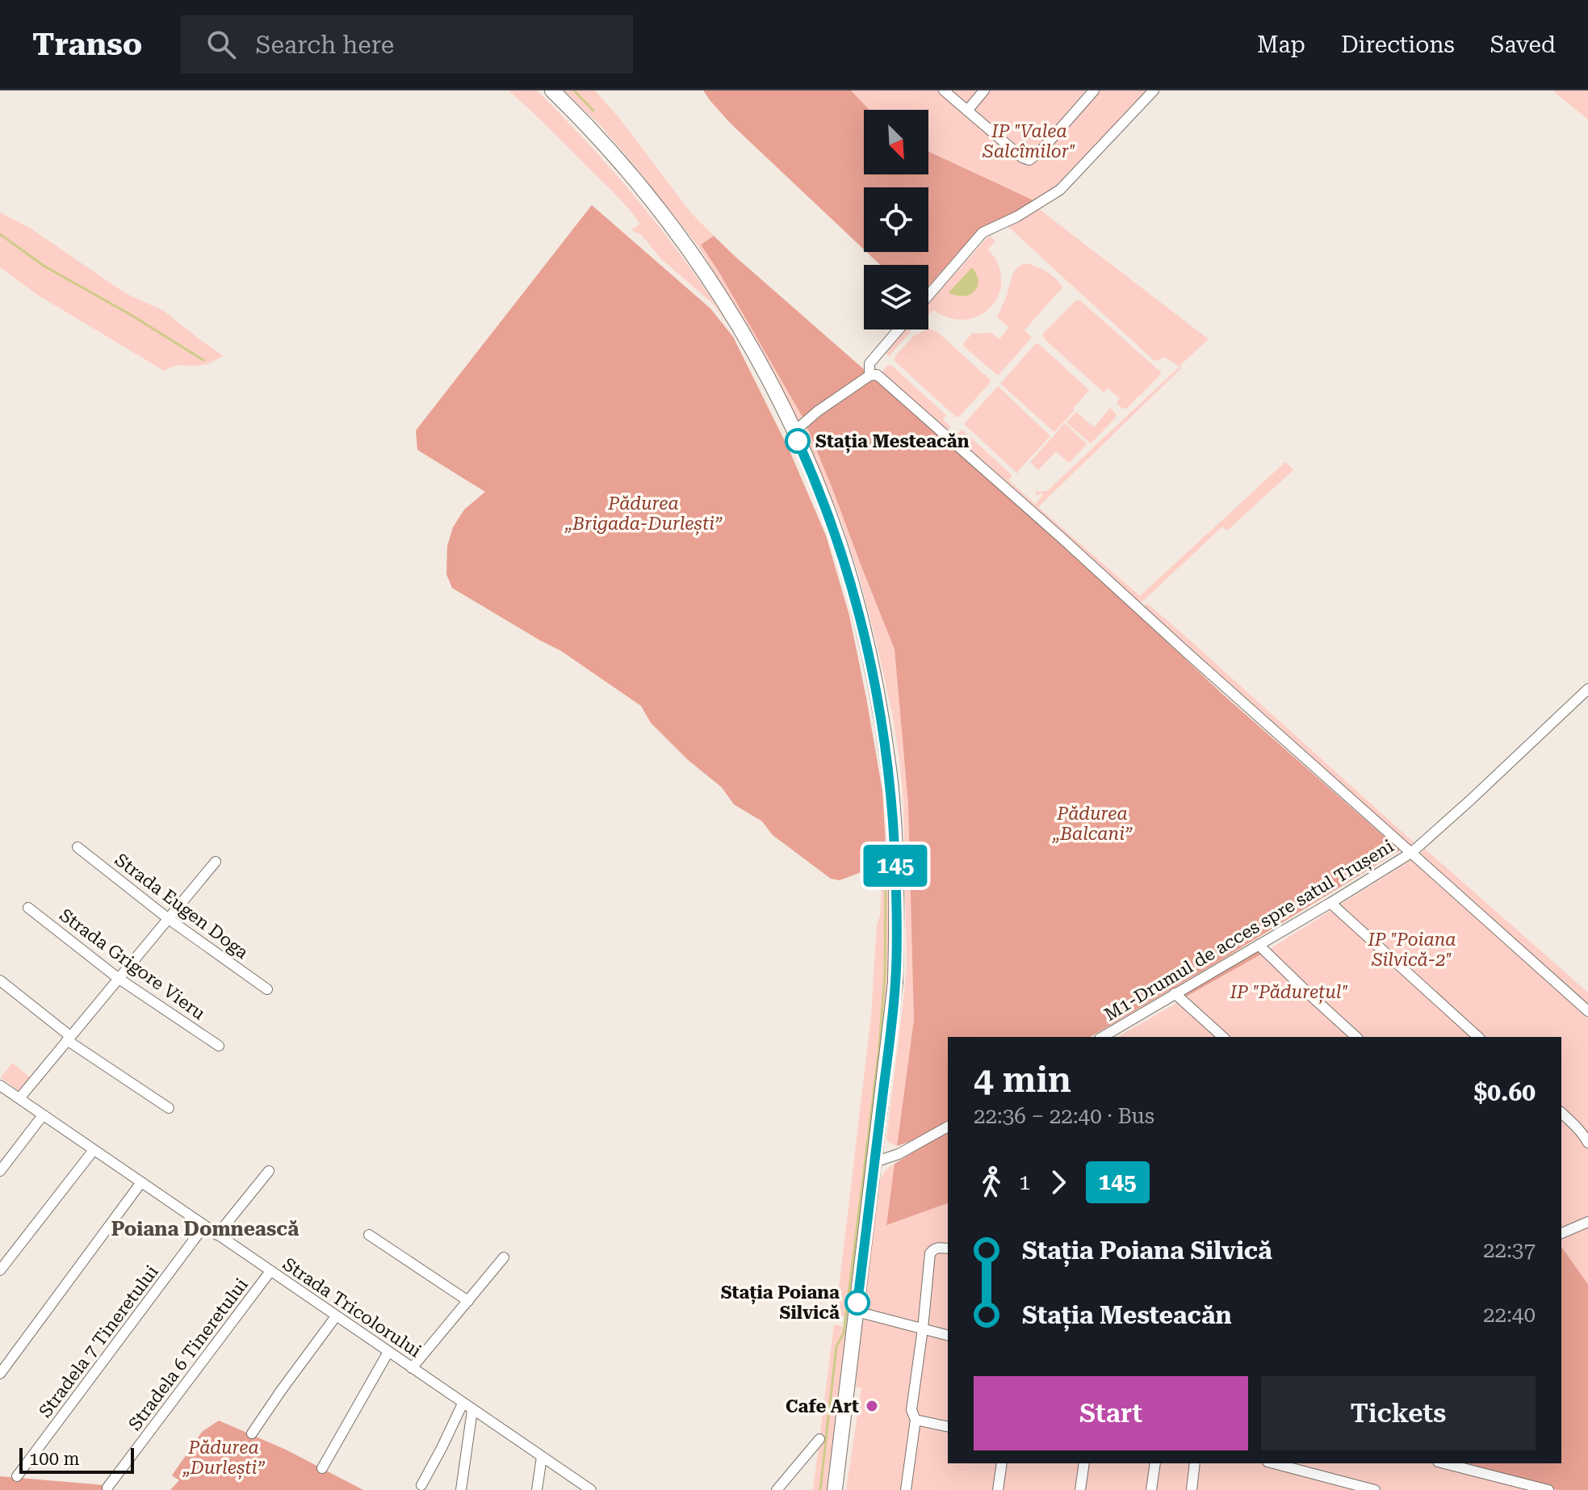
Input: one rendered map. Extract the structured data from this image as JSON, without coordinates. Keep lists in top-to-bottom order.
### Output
{
  "streets": {
    "street": [
      "Strada Eugen Doga",
      "M1-Drumul de acces spre satul Trușeni",
      "Strada Grigore Vieru",
      "Strada Tricolorului",
      "Stradela 7 Tineretului",
      "Stradela 6 Tineretului"
    ]
  },
  "crossings": [
    ["Strada Tricolorului", "Stradela 7 Tineretului"],
    ["Strada Tricolorului", "Stradela 6 Tineretului"]
  ],
  "districts": ["Poiana Domnească"],
  "parks": [
    "IP \"Valea Salcîmilor\"",
    "Pădurea „Brigada-Durlești”",
    "Pădurea „Balcani”",
    "IP \"Poiana Silvică-2\"",
    "IP \"Pădurețul\"",
    "Pădurea „Durlești”"
  ],
  "places": ["Stația Mesteacăn", "Stația Poiana Silvică", "Cafe Art"],
  "lines": ["bus line 145"],
  "scale_bar": "100 m",
  "north": "bottom right",
  "page": {
    "header": "Transo",
    "search": "Search here",
    "nav": ["Map", "Directions", "Saved"],
    "on_map": "145",
    "heading": ["4 min", "22:36 – 22:40 · Bus", "$0.60"],
    "legs": ["1", "145"],
    "list": [
      {
        "name": "Stația Poiana Silvică",
        "value": "22:37"
      },
      {
        "name": "Stația Mesteacăn",
        "value": "22:40"
      }
    ],
    "buttons": ["Start", "Tickets"],
    "scale": "100 m"
  }
}
